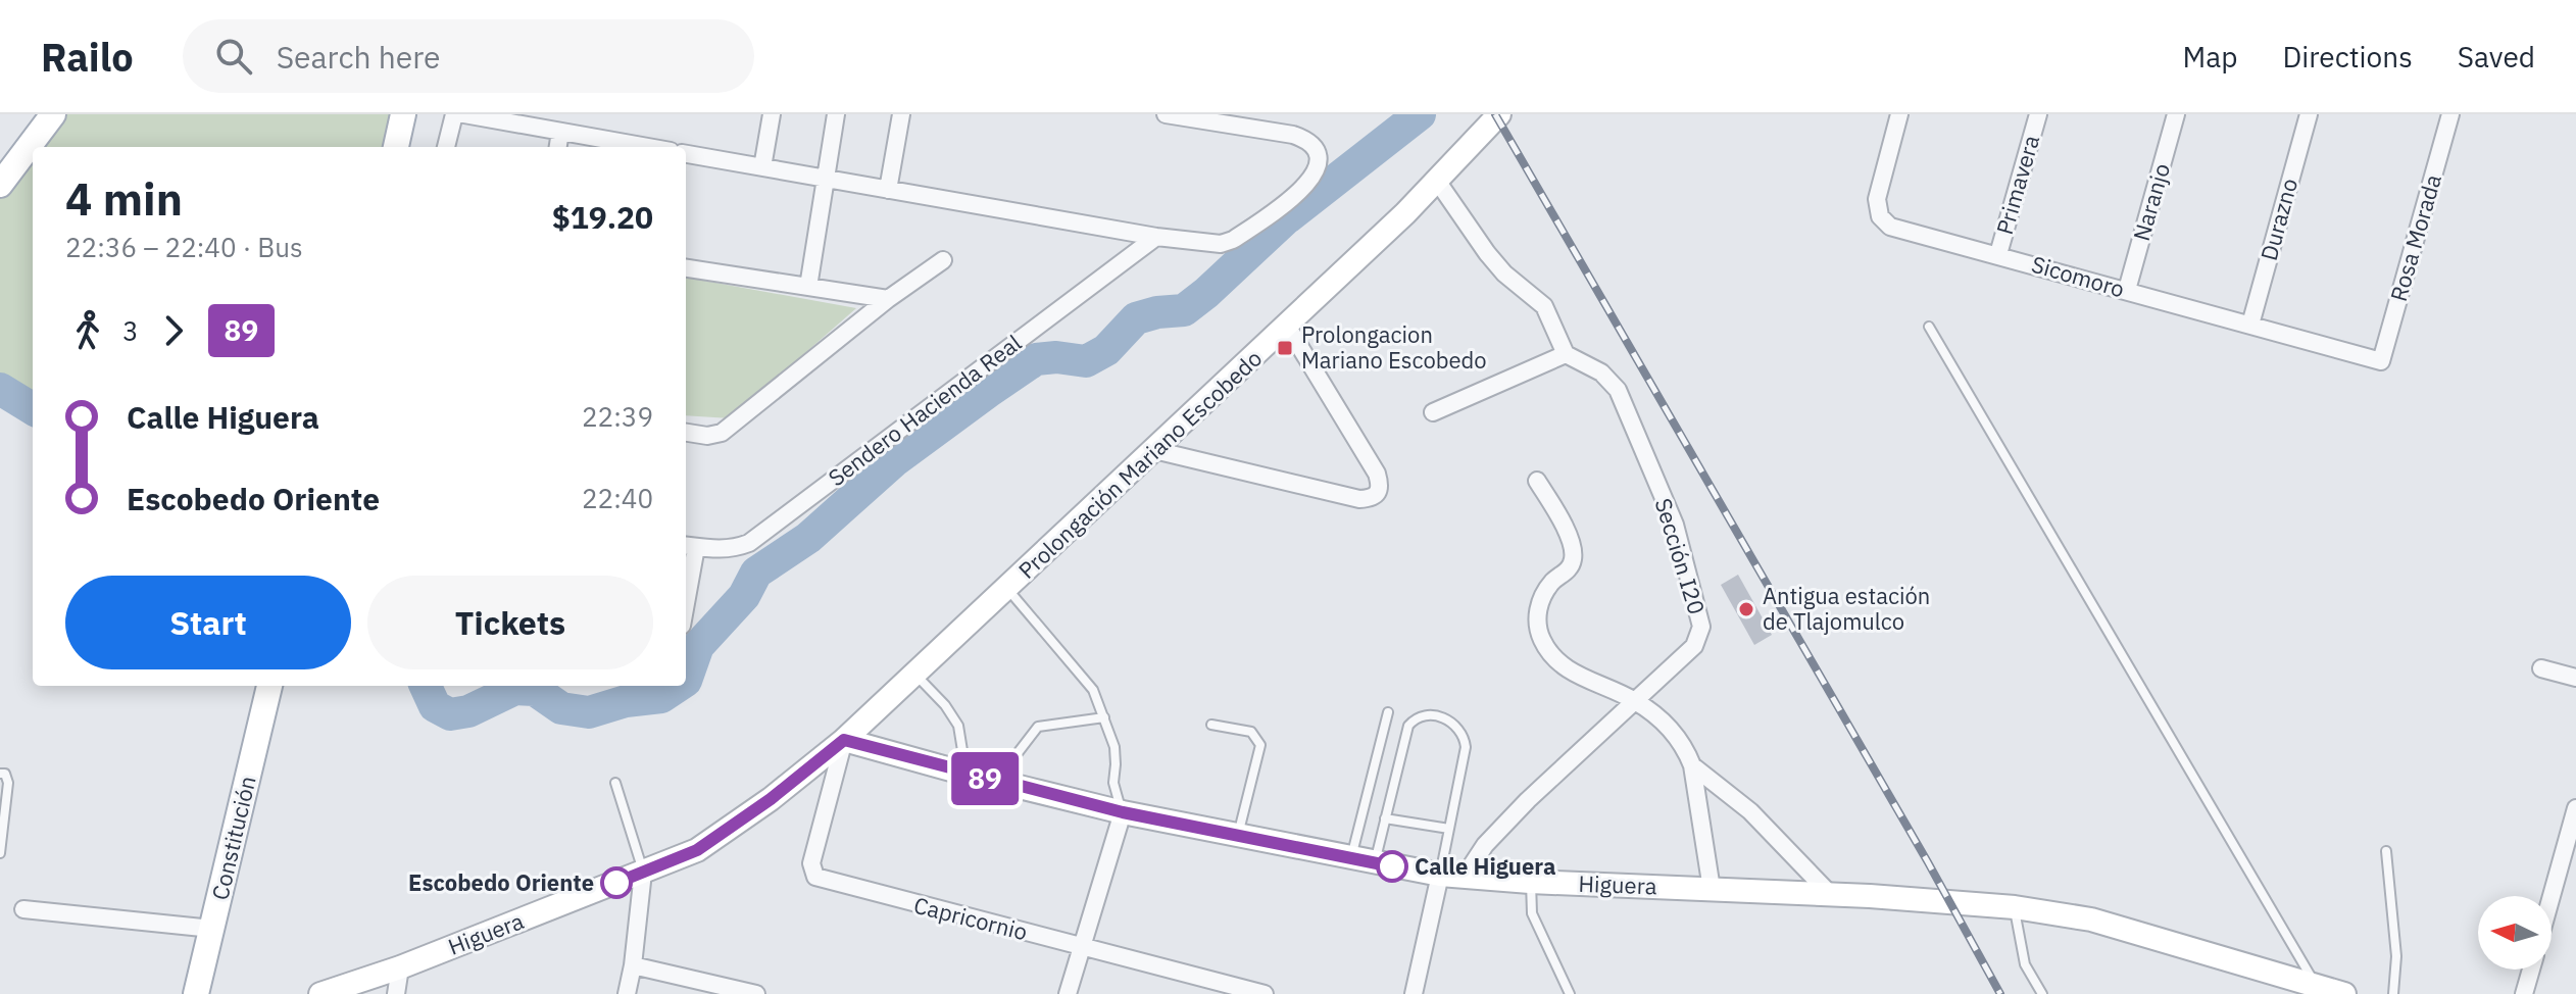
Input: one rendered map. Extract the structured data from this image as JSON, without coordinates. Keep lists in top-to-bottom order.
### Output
{
  "streets": {
    "main road": ["Prolongación Mariano Escobedo", "Constitución", "Higuera"],
    "street": [
      "Primavera",
      "Naranjo",
      "Durazno",
      "Rosa Morada",
      "Sicomoro",
      "Sendero Hacienda Real",
      "Sección I20",
      "Capricornio"
    ]
  },
  "crossings": [
    ["Primavera", "Sicomoro"],
    ["Naranjo", "Sicomoro"],
    ["Durazno", "Sicomoro"],
    ["Rosa Morada", "Sicomoro"],
    ["Prolongación Mariano Escobedo", "Higuera"],
    ["Prolongación Mariano Escobedo", "Capricornio"],
    ["Sección I20", "Higuera"],
    ["Higuera", "Capricornio"]
  ],
  "places": {
    "transit": ["Prolongacion Mariano Escobedo"],
    "other": ["Antigua estación de Tlajomulco", "Calle Higuera", "Escobedo Oriente"]
  },
  "lines": ["bus line 89"],
  "north": "left",
  "page": {
    "header": "Railo",
    "search": "Search here",
    "nav": ["Map", "Directions", "Saved"],
    "on_map": "89",
    "heading": ["4 min", "22:36 – 22:40 · Bus", "$19.20"],
    "legs": ["3", "89"],
    "list": [
      {
        "name": "Calle Higuera",
        "value": "22:39"
      },
      {
        "name": "Escobedo Oriente",
        "value": "22:40"
      }
    ],
    "buttons": ["Start", "Tickets"]
  }
}
